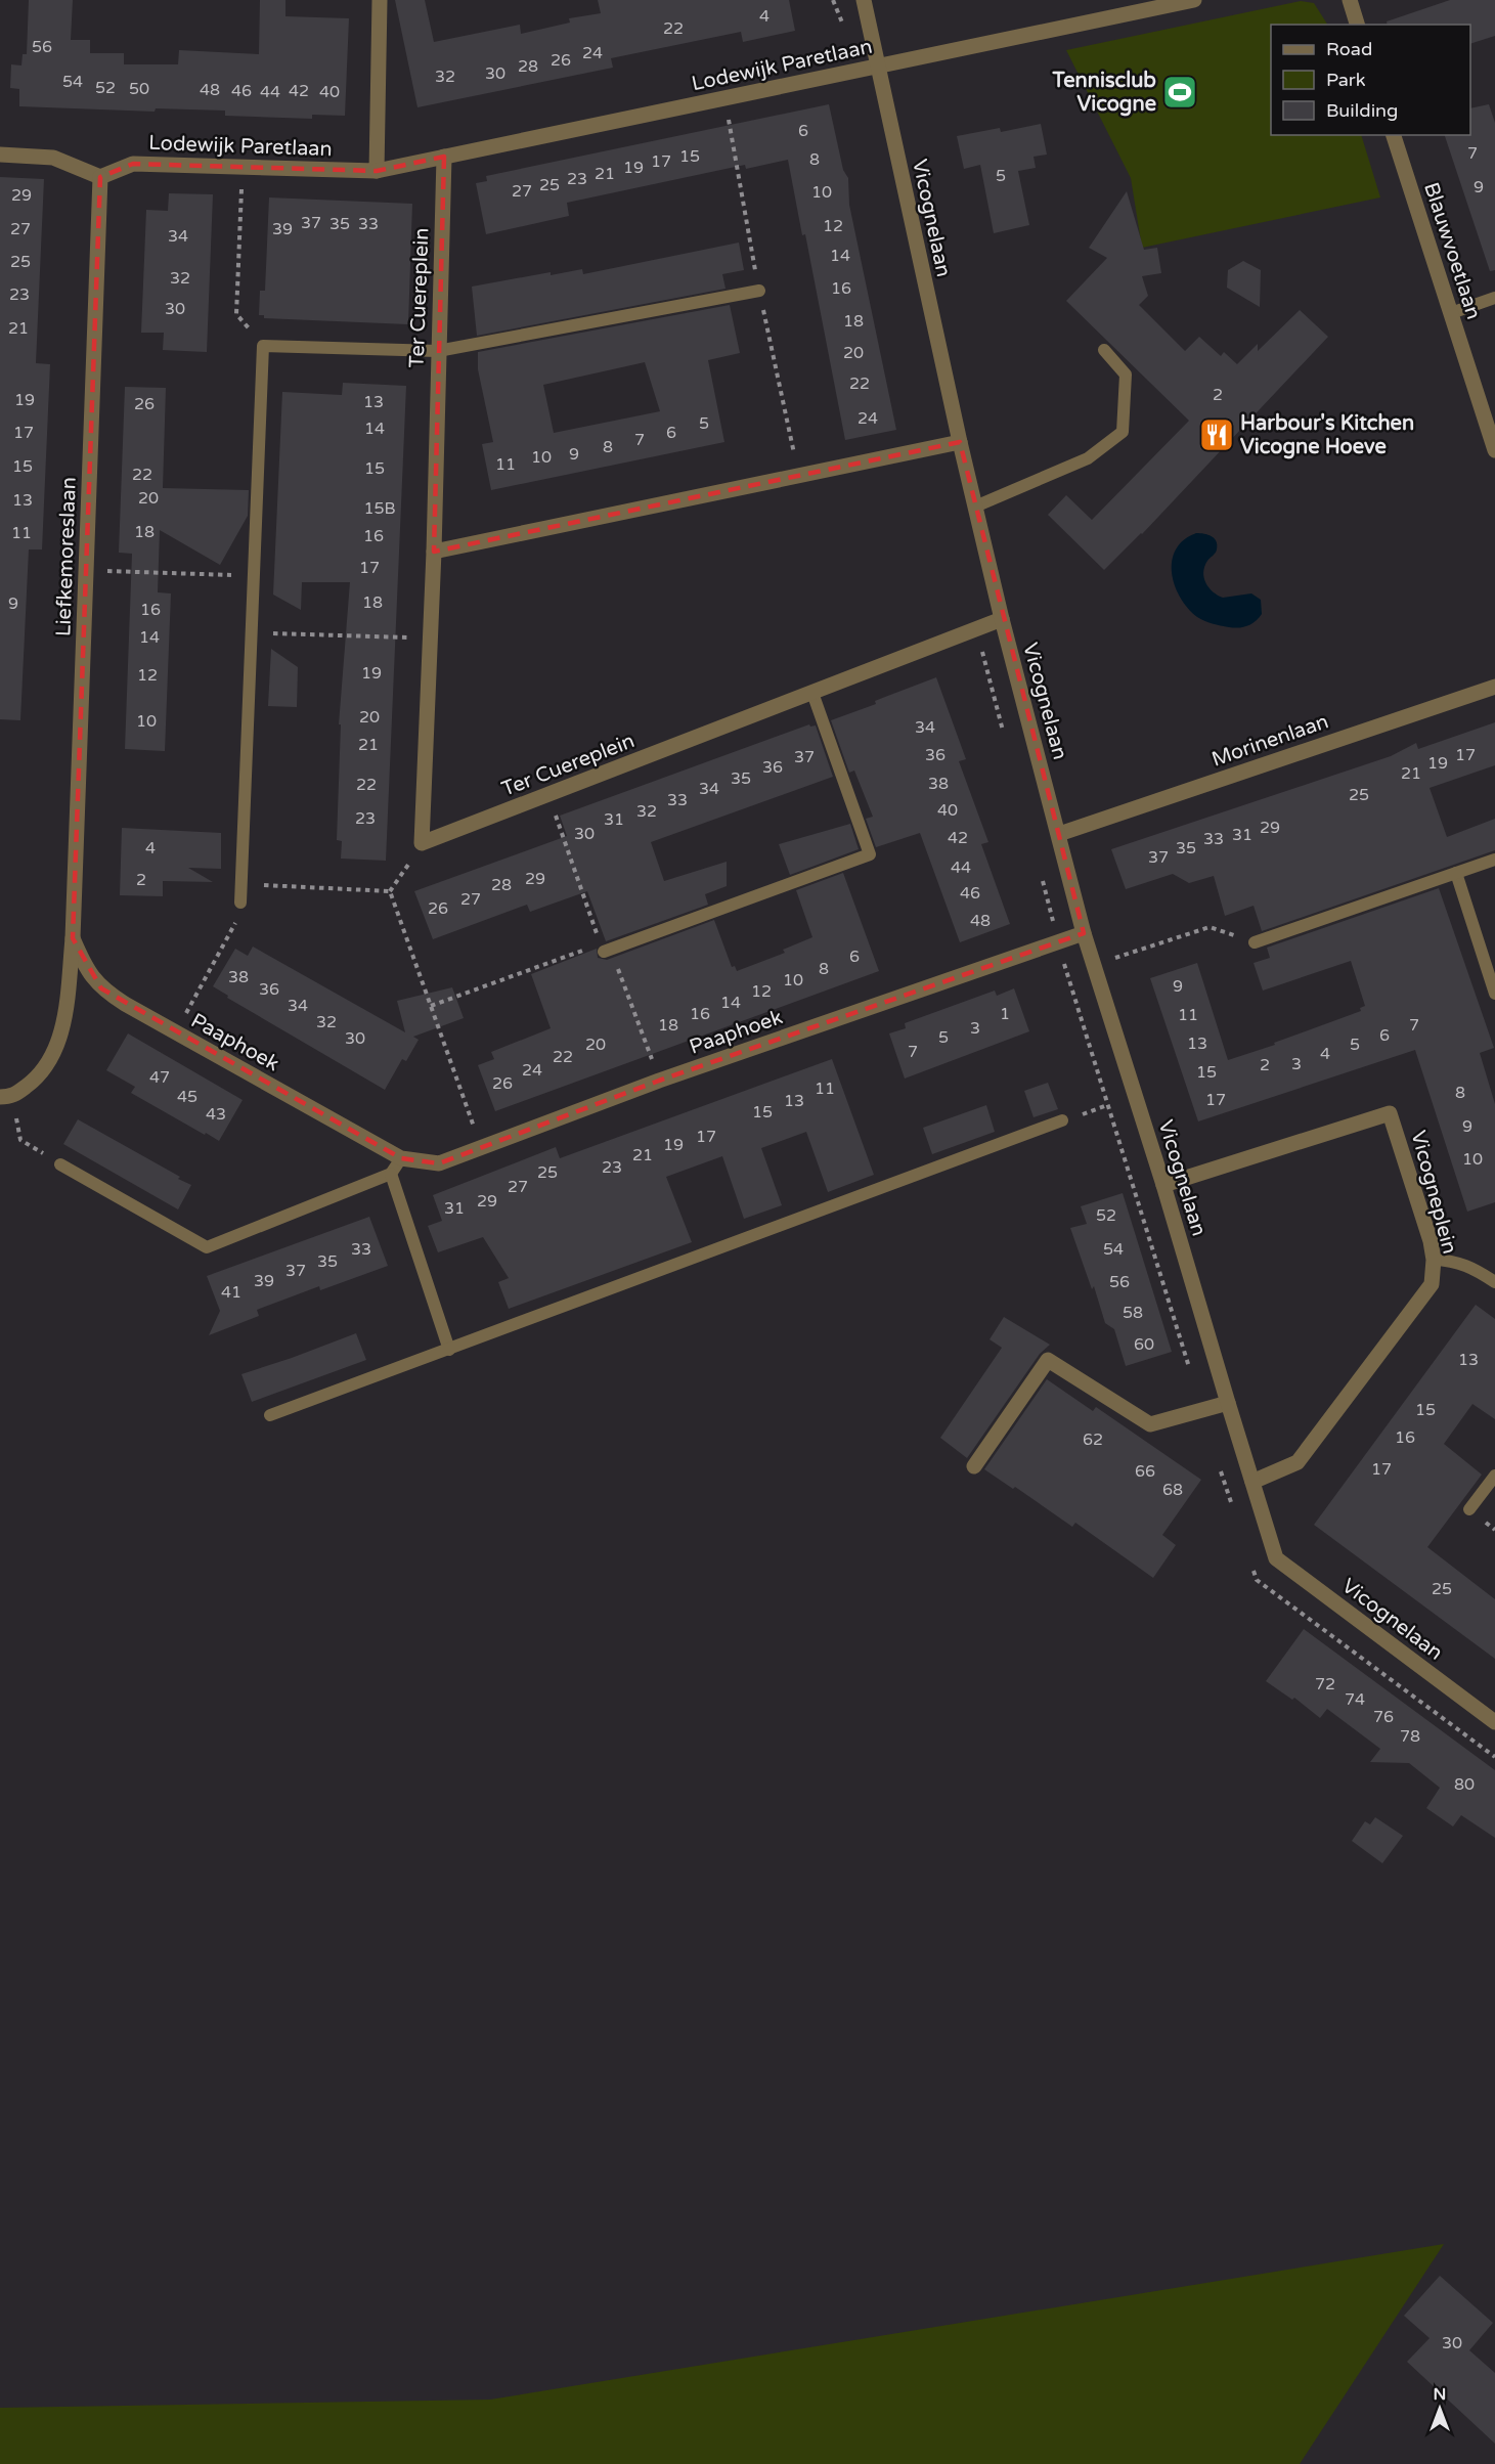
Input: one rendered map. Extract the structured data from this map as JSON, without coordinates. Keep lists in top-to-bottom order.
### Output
{
  "streets": {
    "street": [
      "Lodewijk Paretlaan",
      "Vicognelaan",
      "Blauwvoetlaan",
      "Ter Cuereplein",
      "Liefkemoreslaan",
      "Morinenlaan",
      "Paaphoek",
      "Vicogneplein"
    ]
  },
  "crossings": [
    ["Lodewijk Paretlaan", "Vicognelaan"],
    ["Lodewijk Paretlaan", "Ter Cuereplein"],
    ["Lodewijk Paretlaan", "Liefkemoreslaan"],
    ["Vicognelaan", "Ter Cuereplein"],
    ["Vicognelaan", "Morinenlaan"],
    ["Vicognelaan", "Paaphoek"],
    ["Vicognelaan", "Vicogneplein"],
    ["Liefkemoreslaan", "Paaphoek"]
  ],
  "places": {
    "sports": ["Tennisclub Vicogne"],
    "restaurant": ["Harbour's Kitchen Vicogne Hoeve"]
  },
  "house_numbers": [
    "4",
    "22",
    "56",
    "24",
    "26",
    "28",
    "30",
    "32",
    "54",
    "52",
    "50",
    "48",
    "46",
    "42",
    "44",
    "40",
    "6",
    "7",
    "15",
    "8",
    "17",
    "19",
    "21",
    "5",
    "23",
    "25",
    "9",
    "27",
    "10",
    "29",
    "37",
    "35",
    "33",
    "12",
    "27",
    "39",
    "34",
    "14",
    "25",
    "32",
    "16",
    "23",
    "30",
    "18",
    "21",
    "20",
    "22",
    "2",
    "19",
    "13",
    "26",
    "24",
    "5",
    "14",
    "17",
    "6",
    "7",
    "8",
    "9",
    "10",
    "11",
    "15",
    "15",
    "22",
    "20",
    "13",
    "15B",
    "18",
    "11",
    "16",
    "17",
    "18",
    "9",
    "16",
    "14",
    "19",
    "12",
    "20",
    "10",
    "34",
    "21",
    "36",
    "17",
    "37",
    "19",
    "36",
    "21",
    "35",
    "38",
    "22",
    "34",
    "25",
    "33",
    "40",
    "32",
    "23",
    "31",
    "29",
    "30",
    "31",
    "42",
    "33",
    "4",
    "35",
    "37",
    "44",
    "29",
    "2",
    "28",
    "46",
    "27",
    "26",
    "48",
    "6",
    "8",
    "38",
    "10",
    "9",
    "36",
    "12",
    "14",
    "34",
    "16",
    "1",
    "11",
    "32",
    "18",
    "7",
    "3",
    "6",
    "5",
    "30",
    "13",
    "20",
    "5",
    "7",
    "4",
    "22",
    "3",
    "2",
    "24",
    "15",
    "47",
    "26",
    "11",
    "8",
    "45",
    "17",
    "13",
    "15",
    "43",
    "9",
    "17",
    "19",
    "21",
    "10",
    "23",
    "25",
    "27",
    "29",
    "31",
    "52",
    "33",
    "54",
    "35",
    "37",
    "39",
    "56",
    "41",
    "58",
    "60",
    "13",
    "15",
    "16",
    "62",
    "17",
    "66",
    "68",
    "25",
    "72",
    "74",
    "76",
    "78",
    "80",
    "30"
  ],
  "legend": ["Road", "Park", "Building"],
  "north": "top"
}
